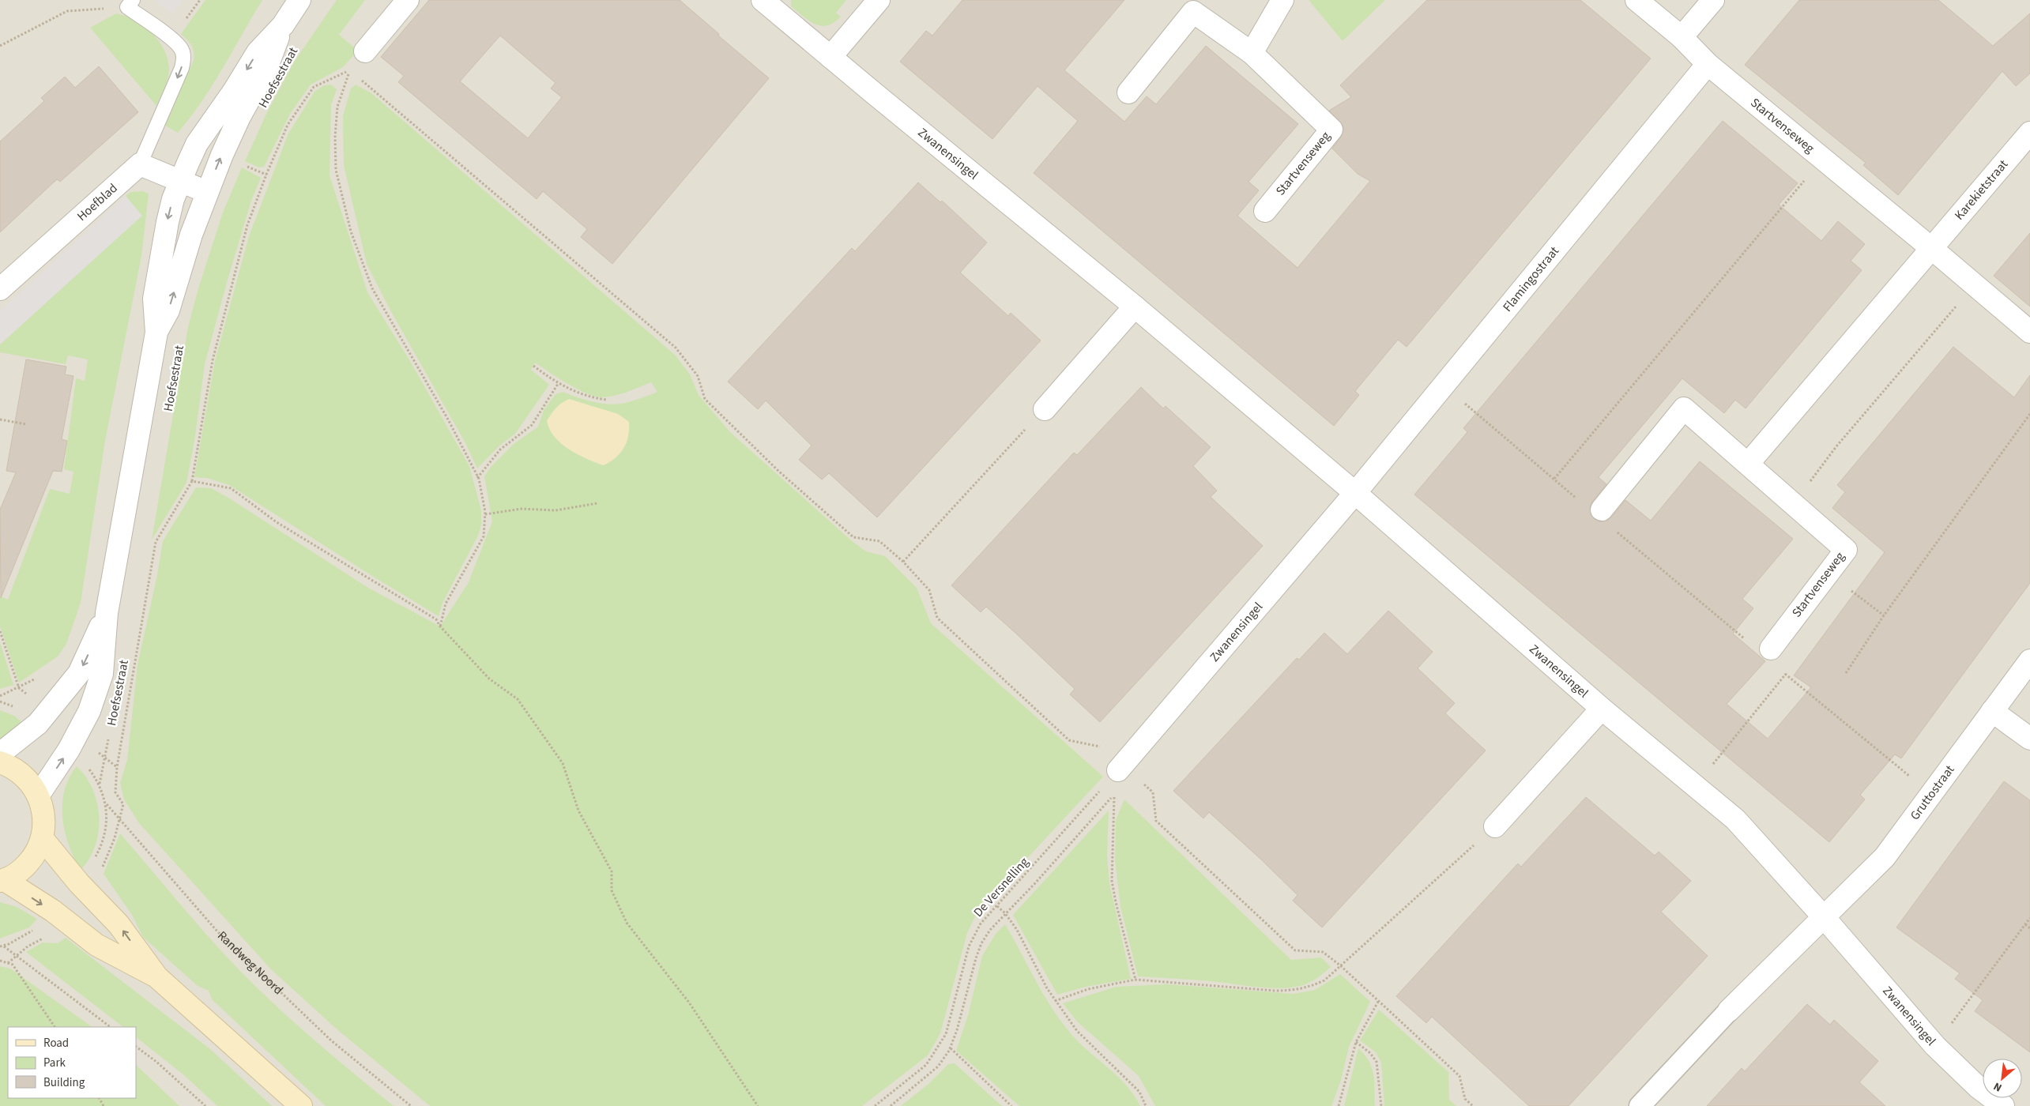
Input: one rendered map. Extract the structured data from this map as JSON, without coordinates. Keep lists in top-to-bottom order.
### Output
{
  "streets": {
    "street": [
      "Hoefsestraat",
      "Startvenseweg",
      "Zwanensingel",
      "Karekietstraat",
      "Hoefblad",
      "Flamingostraat",
      "Gruttostraat"
    ],
    "path": ["De Versnelling", "Randweg Noord"]
  },
  "crossings": [
    ["Hoefsestraat", "Randweg Noord"],
    ["Startvenseweg", "Karekietstraat"],
    ["Startvenseweg", "Flamingostraat"],
    ["Zwanensingel", "Flamingostraat"],
    ["Zwanensingel", "Gruttostraat"],
    ["Zwanensingel", "De Versnelling"]
  ],
  "legend": ["Road", "Park", "Building"],
  "north": "bottom left"
}
